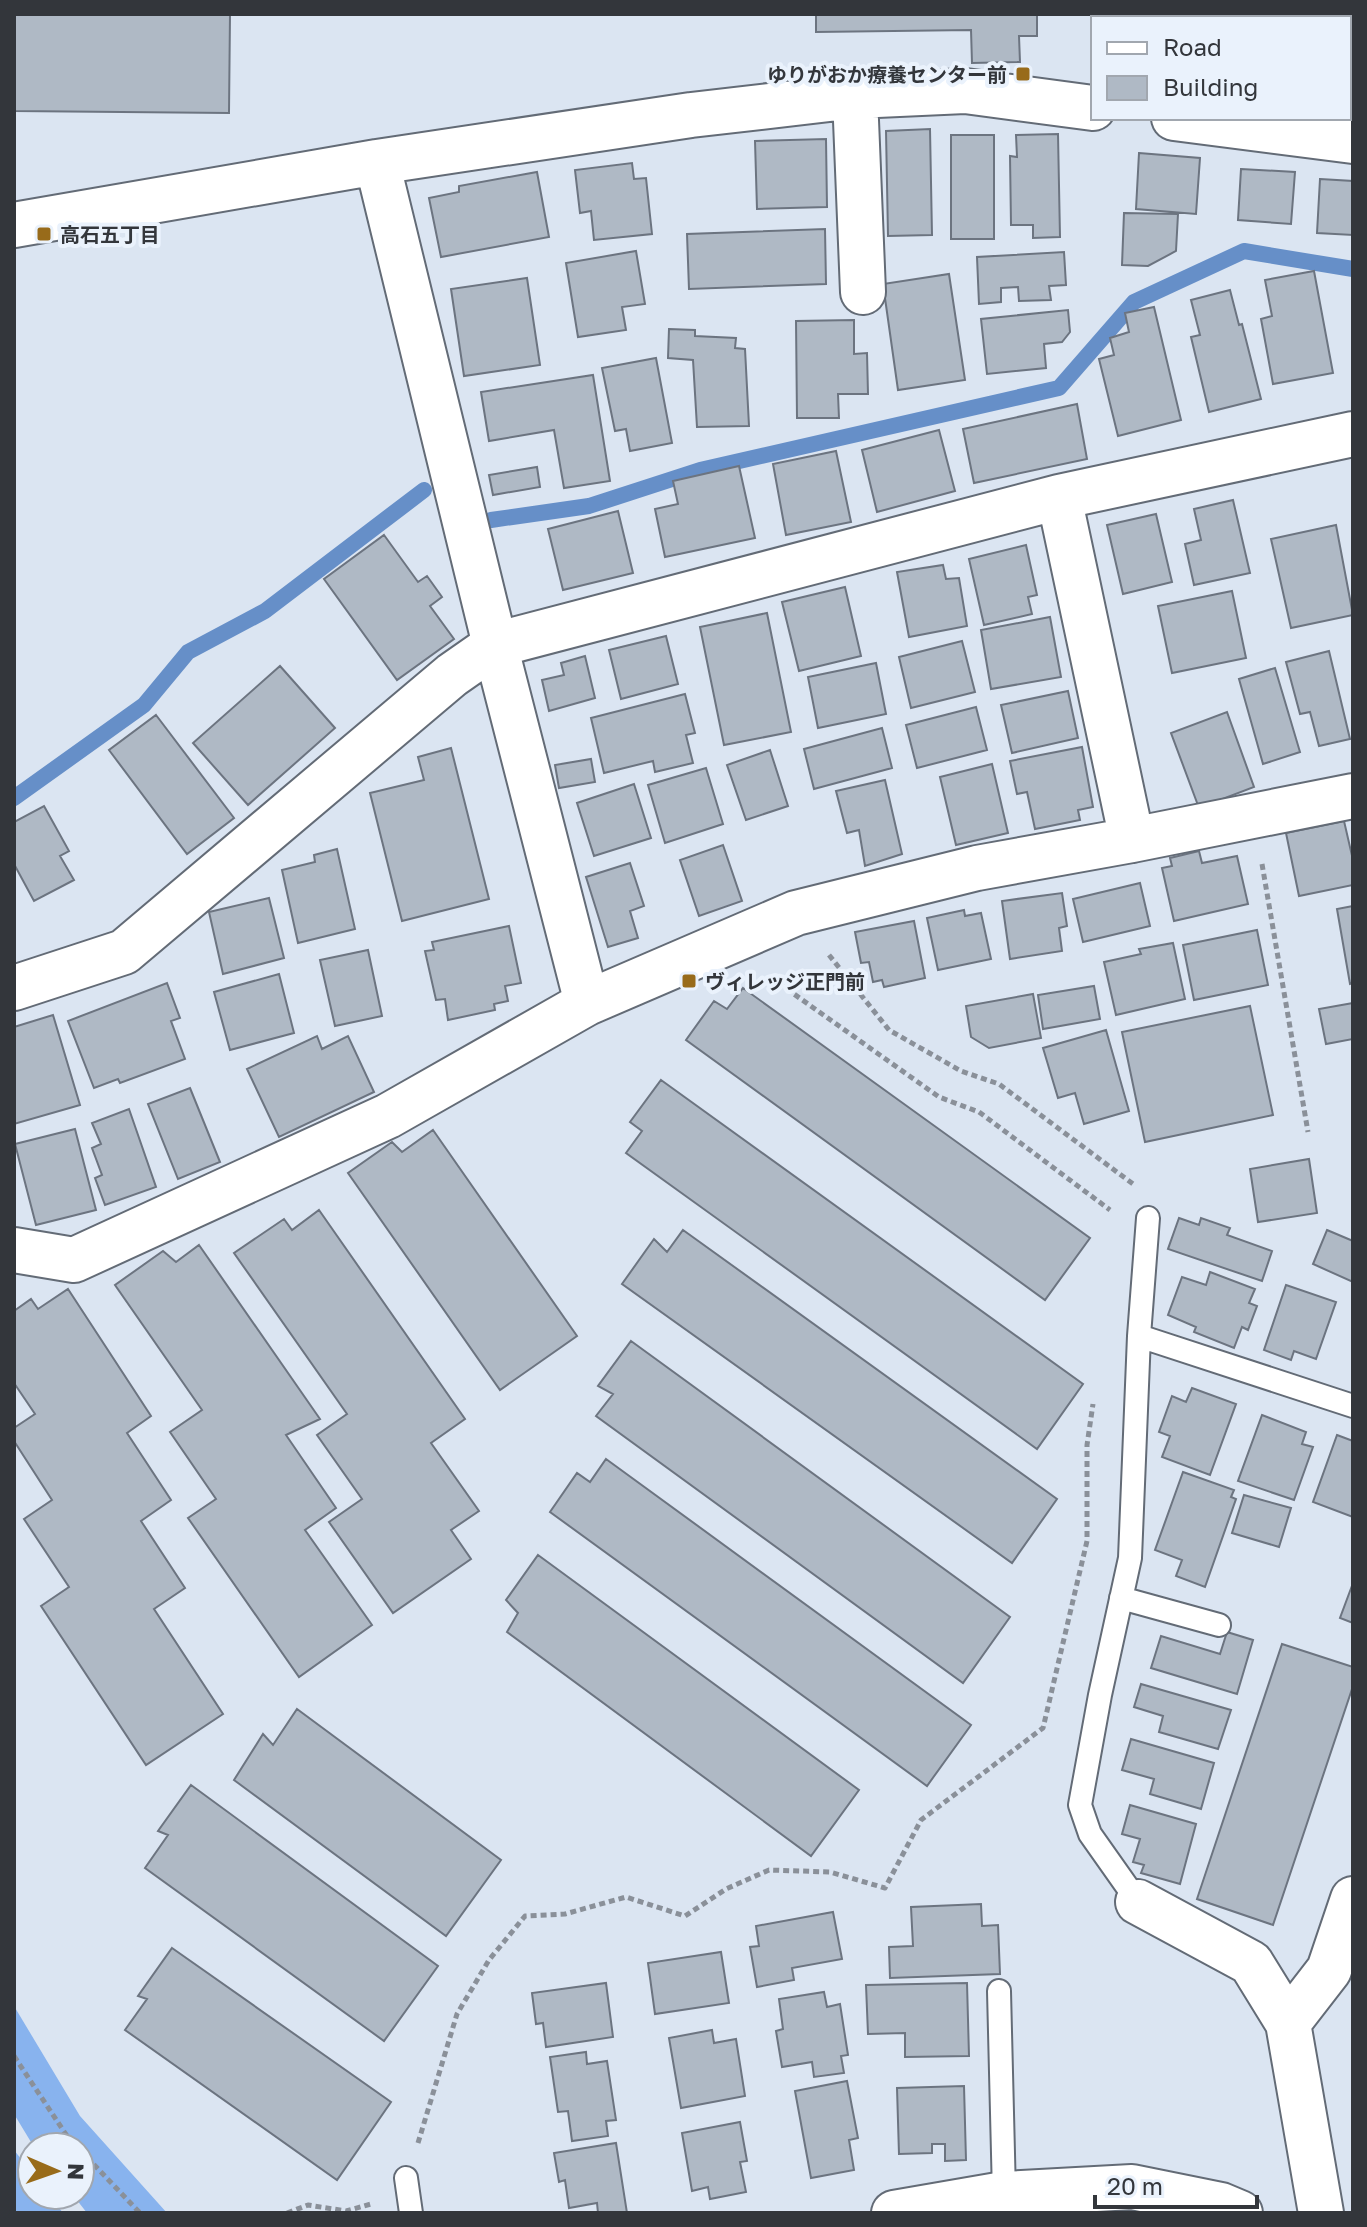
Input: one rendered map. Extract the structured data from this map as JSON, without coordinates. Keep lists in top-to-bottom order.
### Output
{
  "places": {
    "transit": ["ゆりがおか療養センター前", "高石五丁目", "ヴィレッジ正門前"]
  },
  "legend": ["Road", "Building"],
  "scale_bar": "20 m",
  "north": "right"
}
